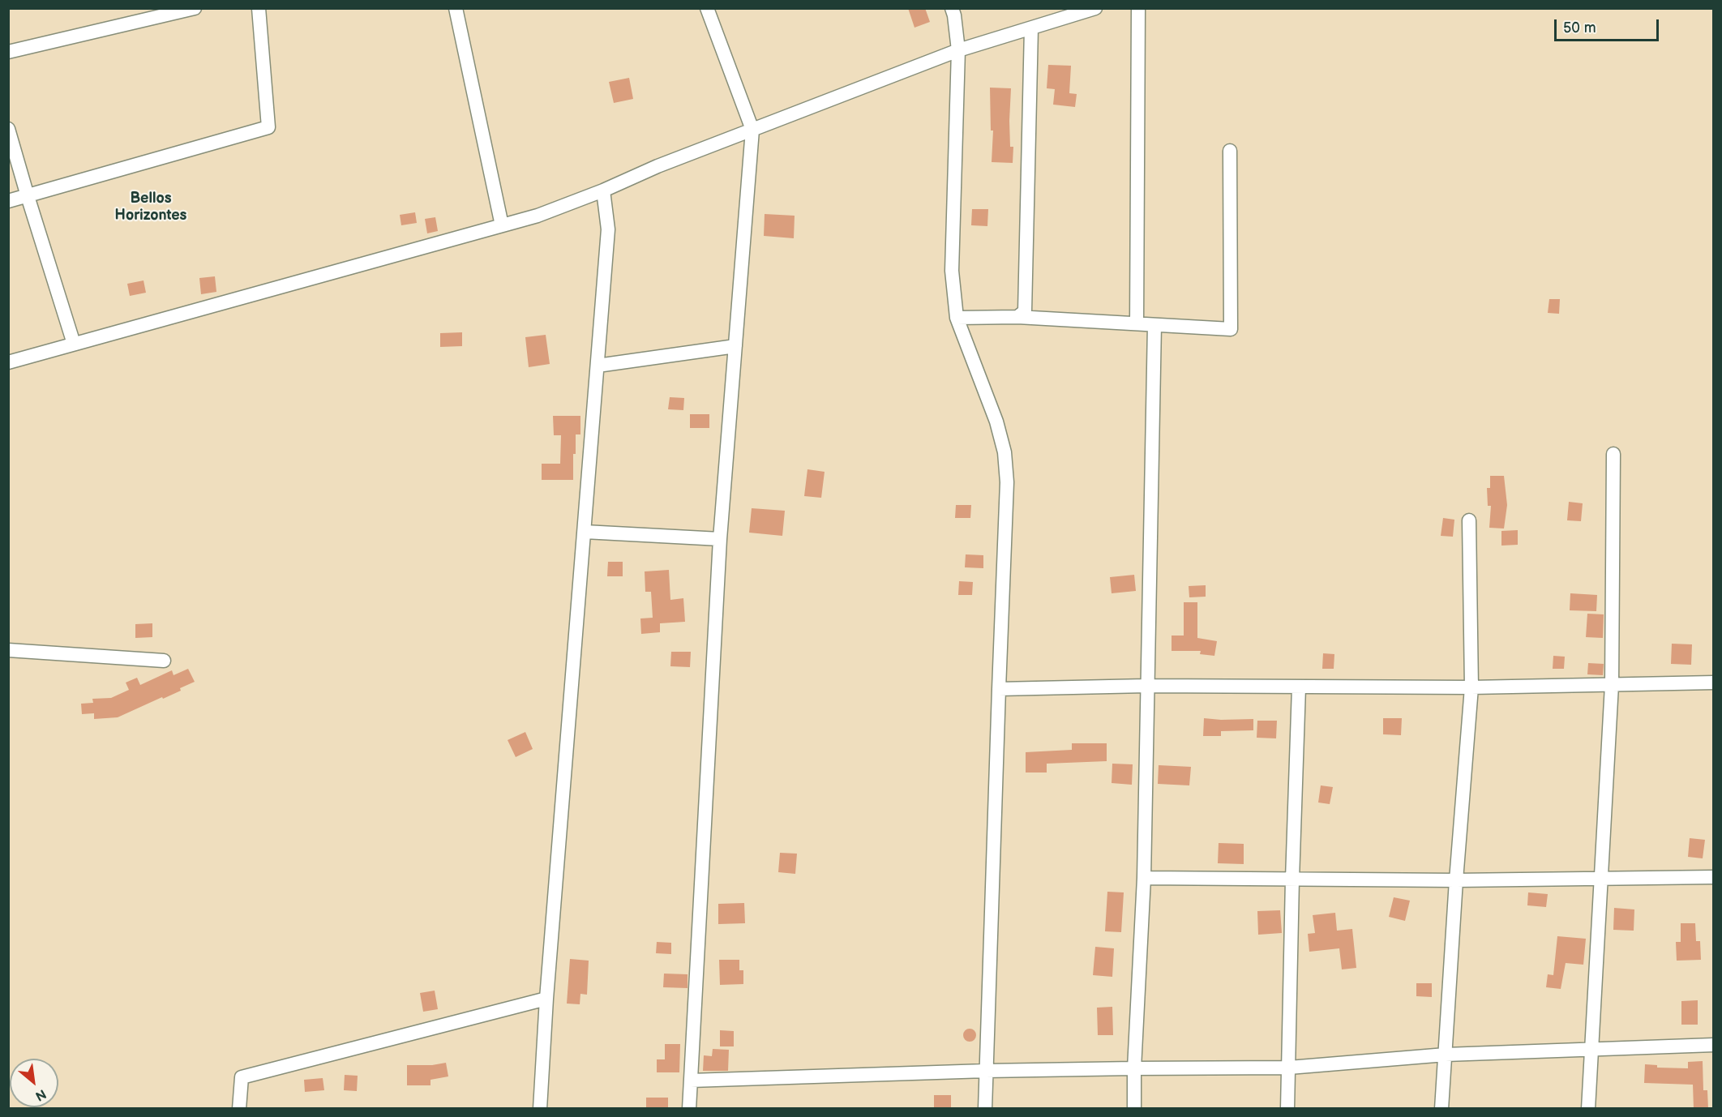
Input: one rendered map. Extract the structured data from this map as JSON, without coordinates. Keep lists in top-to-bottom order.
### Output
{
  "districts": ["Bellos Horizontes"],
  "scale_bar": "50 m",
  "north": "bottom right"
}
